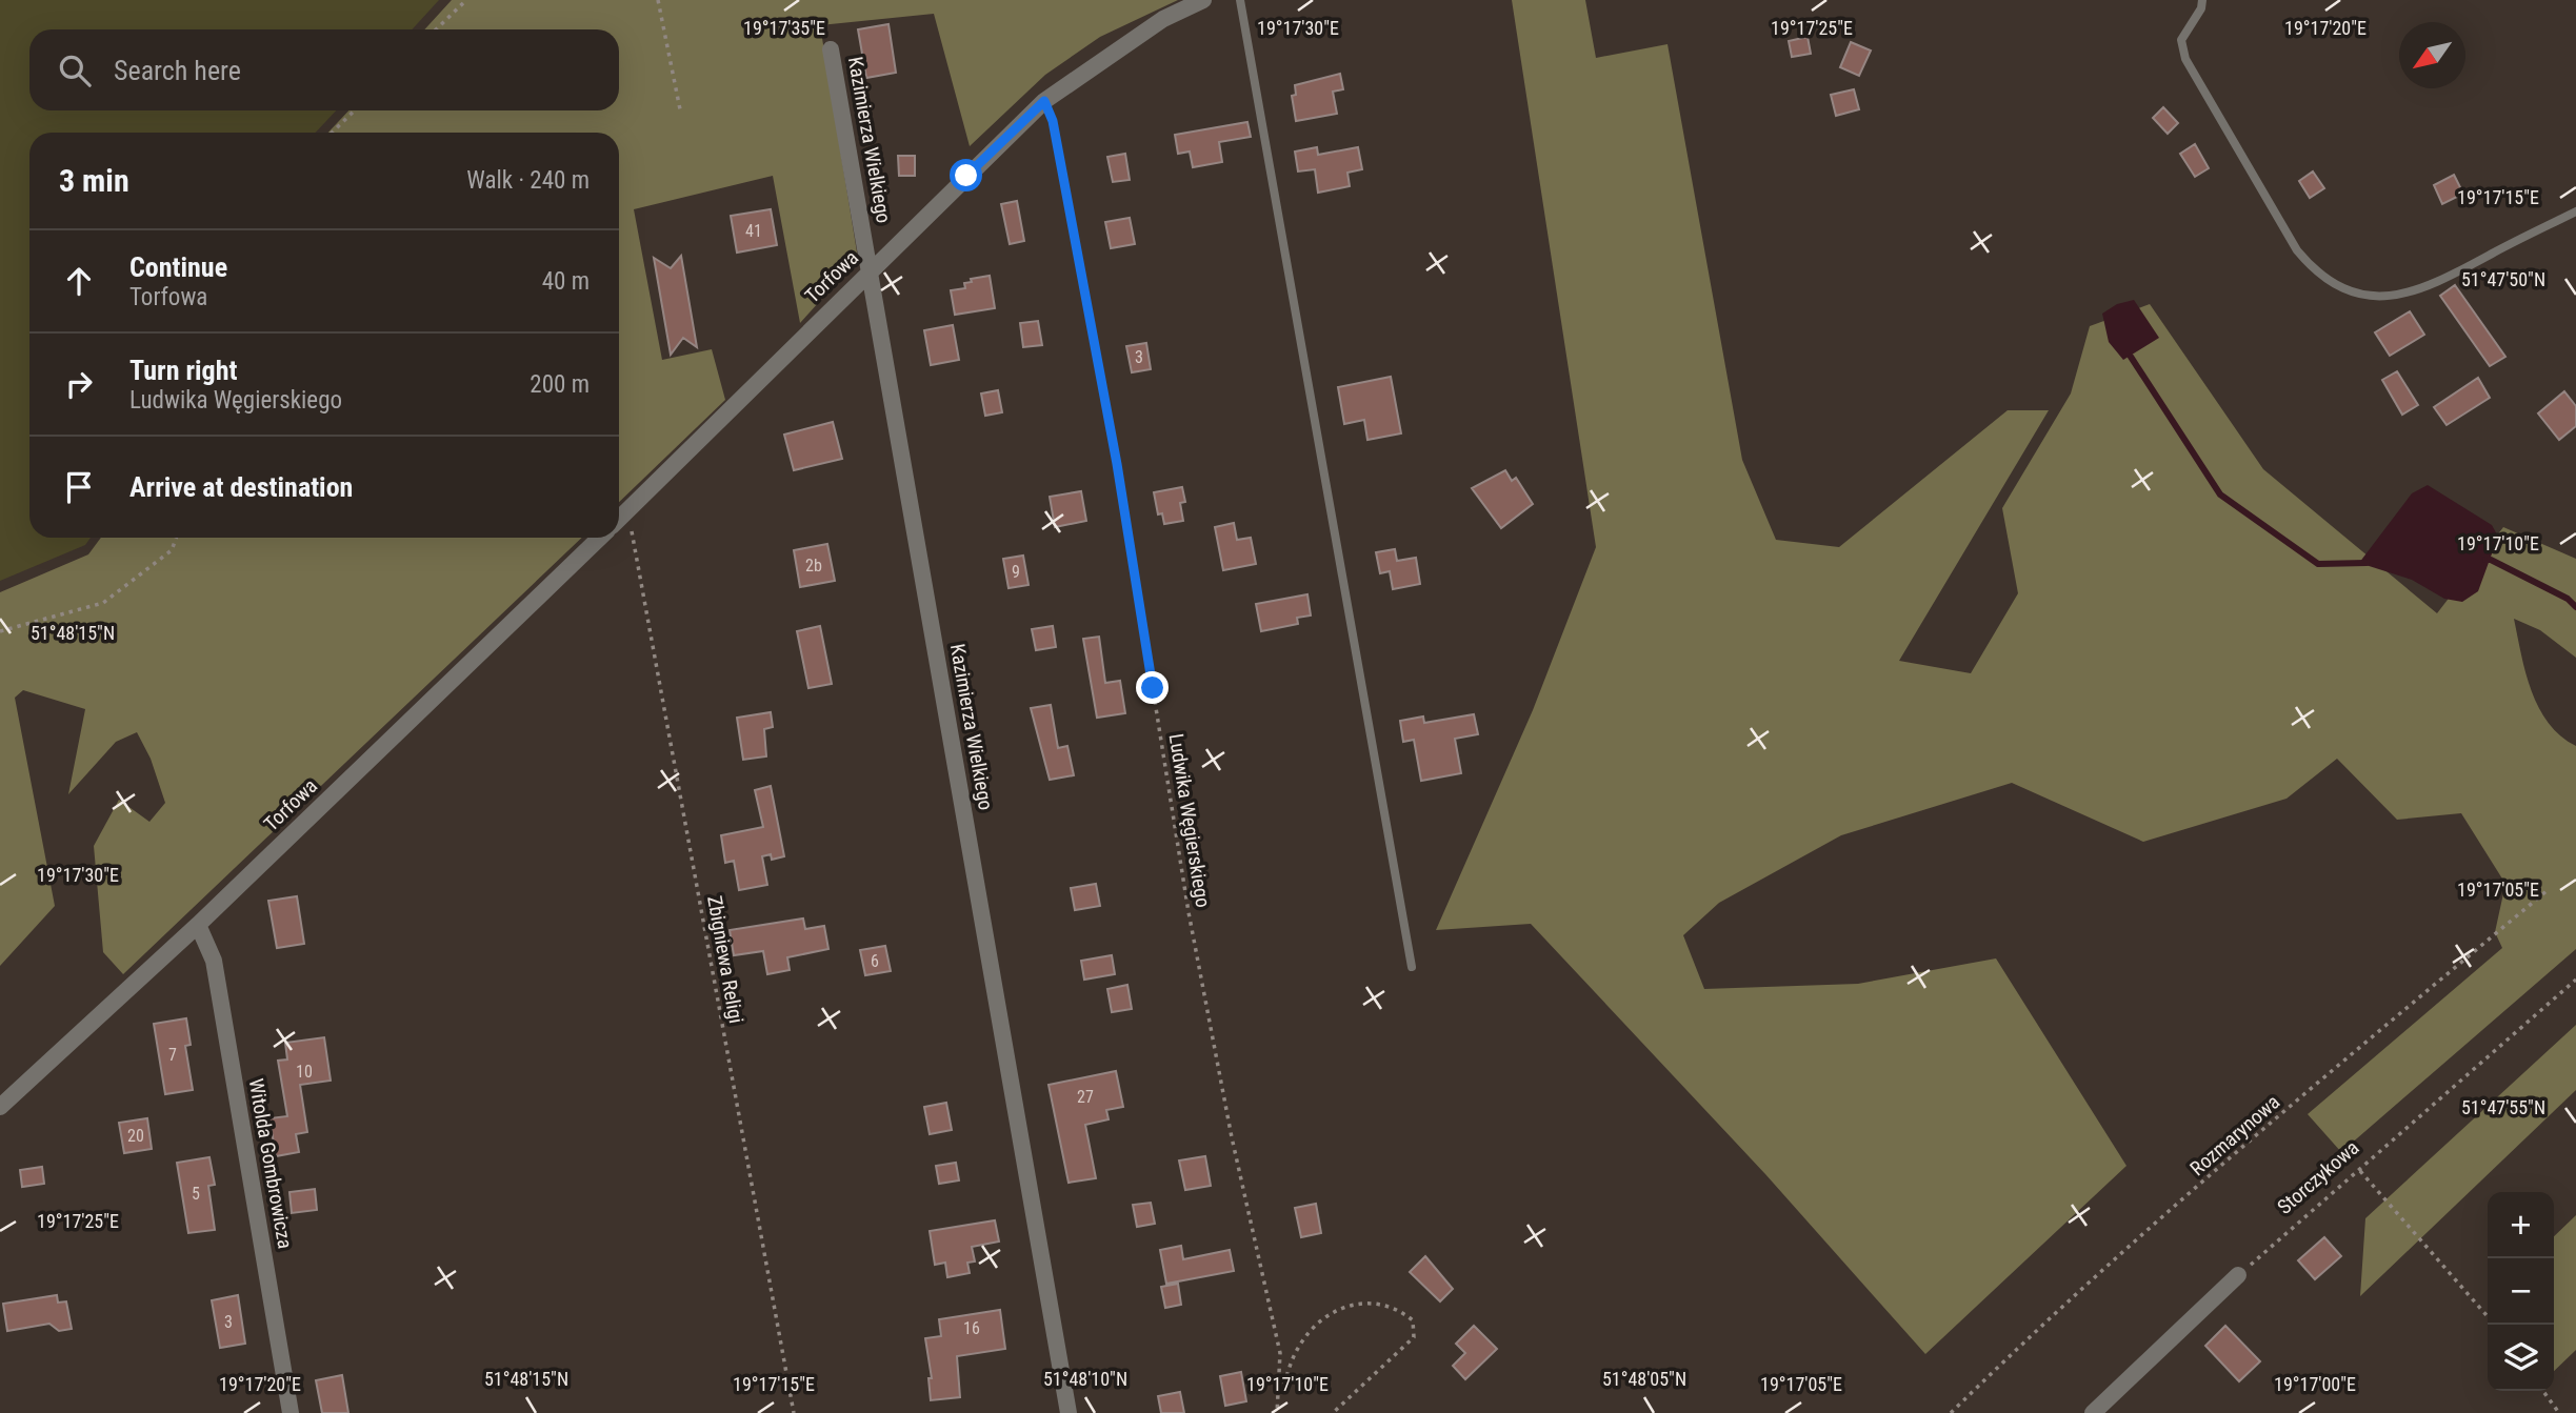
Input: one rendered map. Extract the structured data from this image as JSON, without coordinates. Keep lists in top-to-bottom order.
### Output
{
  "streets": {
    "street": ["Kazimierza Wielkiego", "Torfowa", "Witolda Gombrowicza"],
    "path": [
      "Ludwika Węgierskiego",
      "Zbigniewa Religi",
      "Rozmarynowa",
      "Storczykowa"
    ]
  },
  "crossings": [
    ["Kazimierza Wielkiego", "Torfowa"],
    ["Torfowa", "Ludwika Węgierskiego"],
    ["Torfowa", "Zbigniewa Religi"],
    ["Torfowa", "Witolda Gombrowicza"]
  ],
  "house_numbers": [
    "41",
    "3",
    "2b",
    "9",
    "6",
    "7",
    "10",
    "27",
    "20",
    "5",
    "3",
    "16"
  ],
  "north": "bottom left",
  "page": {
    "search": "Search here",
    "heading": ["3 min", "Walk · 240 m"],
    "list": [
      ["Continue", "Torfowa", "40 m"],
      ["Turn right", "Ludwika Węgierskiego", "200 m"],
      "Arrive at destination"
    ],
    "map_buttons": ["+", "−"]
  },
  "coordinates": [
    "19°17'35\"E",
    "19°17'30\"E",
    "19°17'25\"E",
    "19°17'20\"E",
    "19°17'15\"E",
    "51°47'50\"N",
    "19°17'10\"E",
    "51°48'15\"N",
    "19°17'05\"E",
    "51°47'55\"N",
    "51°48'10\"N",
    "51°48'05\"N",
    "19°17'00\"E"
  ]
}
